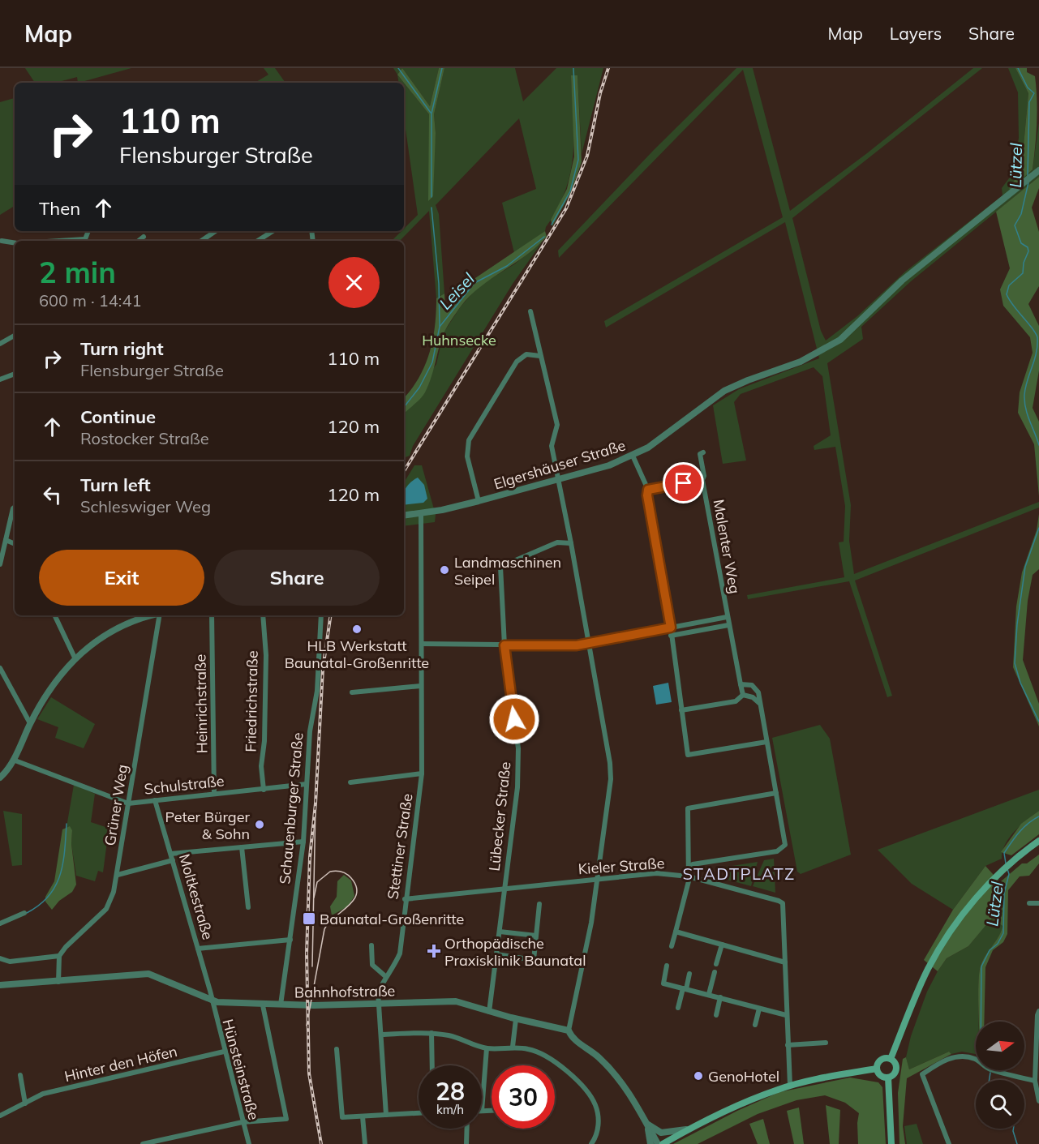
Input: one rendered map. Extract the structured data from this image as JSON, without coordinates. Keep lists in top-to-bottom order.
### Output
{
  "streets": {
    "street": [
      "Elgershäuser Straße",
      "Malenter Weg",
      "Friedrichstraße",
      "Heinrichstraße",
      "Schulstraße",
      "Grüner Weg",
      "Schauenburger Straße",
      "Lübecker Straße",
      "Stettiner Straße",
      "Kieler Straße",
      "Moltkestraße",
      "Bahnhofstraße",
      "Hinter den Höfen",
      "Hünsteinstraße"
    ]
  },
  "crossings": [
    ["Elgershäuser Straße", "Stettiner Straße"],
    ["Friedrichstraße", "Schulstraße"],
    ["Heinrichstraße", "Schulstraße"],
    ["Schulstraße", "Grüner Weg"],
    ["Schulstraße", "Schauenburger Straße"],
    ["Schulstraße", "Moltkestraße"],
    ["Schauenburger Straße", "Bahnhofstraße"],
    ["Lübecker Straße", "Kieler Straße"],
    ["Lübecker Straße", "Bahnhofstraße"],
    ["Stettiner Straße", "Kieler Straße"],
    ["Stettiner Straße", "Bahnhofstraße"],
    ["Moltkestraße", "Bahnhofstraße"],
    ["Moltkestraße", "Hünsteinstraße"],
    ["Bahnhofstraße", "Hünsteinstraße"],
    ["Hinter den Höfen", "Hünsteinstraße"]
  ],
  "districts": ["STADTPLATZ"],
  "water": ["Lützel", "Leisel"],
  "parks": ["Huhnsecke"],
  "places": {
    "other": [
      "Landmaschinen Seipel",
      "HLB Werkstatt Baunatal-Großenritte",
      "Peter Bürger & Sohn",
      "GenoHotel"
    ],
    "transit": ["Baunatal-Großenritte"],
    "health": ["Orthopädische Praxisklinik Baunatal"]
  },
  "north": "right",
  "page": {
    "header": "Map",
    "nav": ["Map", "Layers", "Share"],
    "turn": ["110 m", "Flensburger Straße"],
    "then": "Then",
    "heading": ["2 min", "600 m · 14:41"],
    "list": [
      {
        "name": "Turn right",
        "note": "Flensburger Straße",
        "value": "110 m"
      },
      {
        "name": "Continue",
        "note": "Rostocker Straße",
        "value": "120 m"
      },
      {
        "name": "Turn left",
        "note": "Schleswiger Weg",
        "value": "120 m"
      }
    ],
    "buttons": ["Exit", "Share"],
    "speed": "28 km/h",
    "limit": "30"
  }
}
